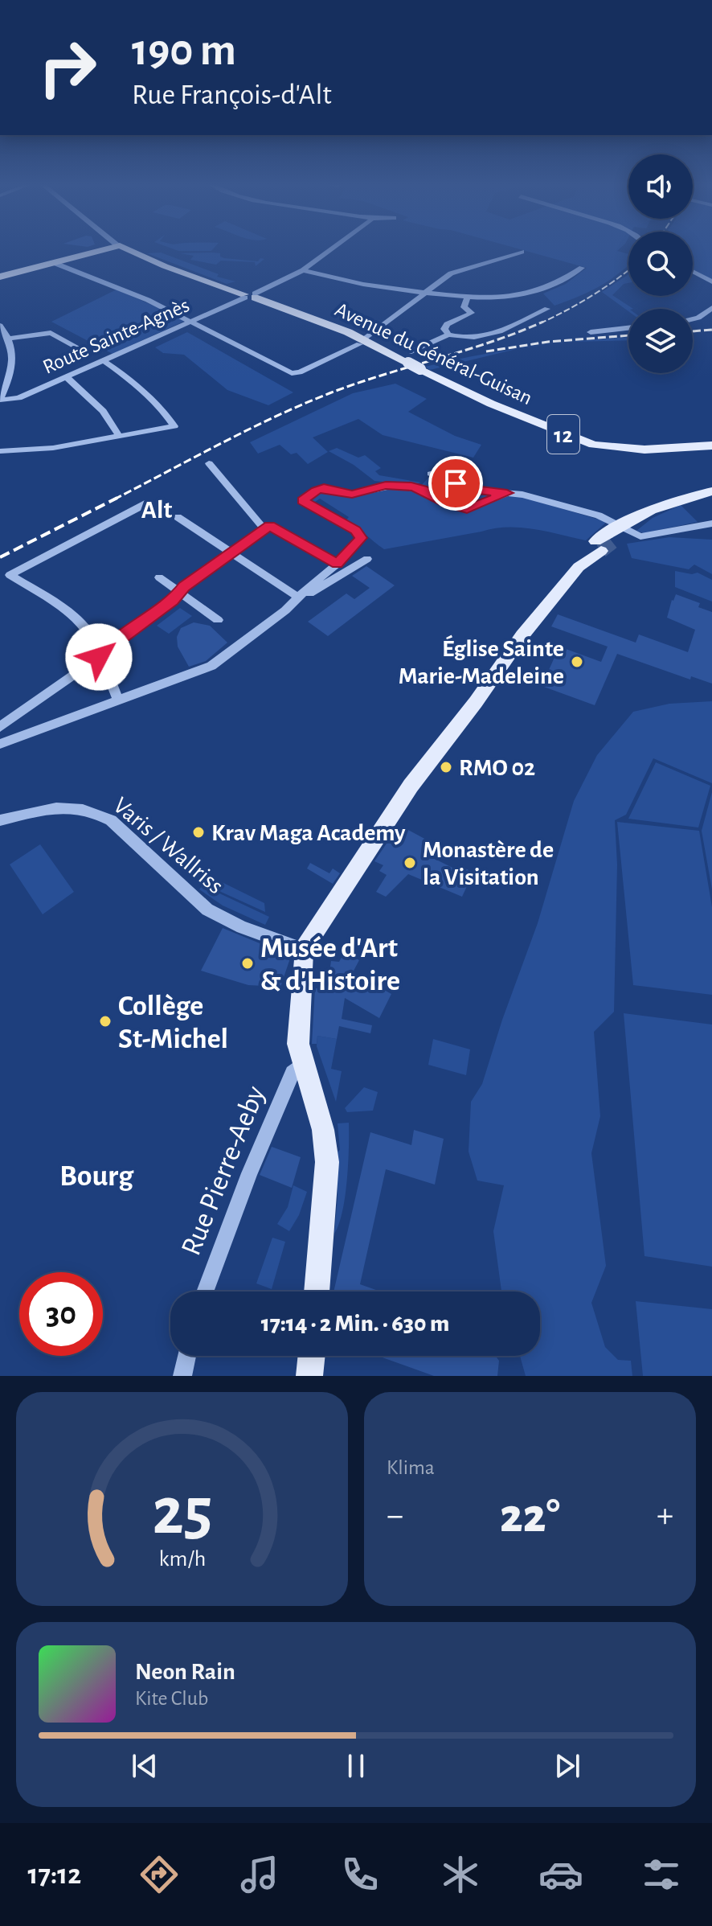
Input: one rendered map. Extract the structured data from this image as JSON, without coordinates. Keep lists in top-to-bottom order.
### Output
{
  "streets": {
    "main road": ["Avenue du Général-Guisan", "12"],
    "street": ["Route Sainte-Agnès", "Varis / Wallriss", "Rue Pierre-Aeby"]
  },
  "crossings": [
    ["Route Sainte-Agnès", "Avenue du Général-Guisan"]
  ],
  "districts": ["Alt", "Bourg"],
  "places": [
    "Église Sainte Marie-Madeleine",
    "RMO 02",
    "Krav Maga Academy",
    "Monastère de la Visitation",
    "Musée d'Art & d'Histoire",
    "Collège St-Michel"
  ],
  "page": {
    "turn": ["190 m", "Rue François-d'Alt"],
    "limit": "30",
    "trip": "17:14 · 2 Min. · 630 m",
    "tile": "Klima",
    "heat": ["−", "22°", "+"],
    "song": ["Neon Rain", "Kite Club"],
    "tabs": "17:12",
    "gauge": ["25", "km/h"]
  }
}
